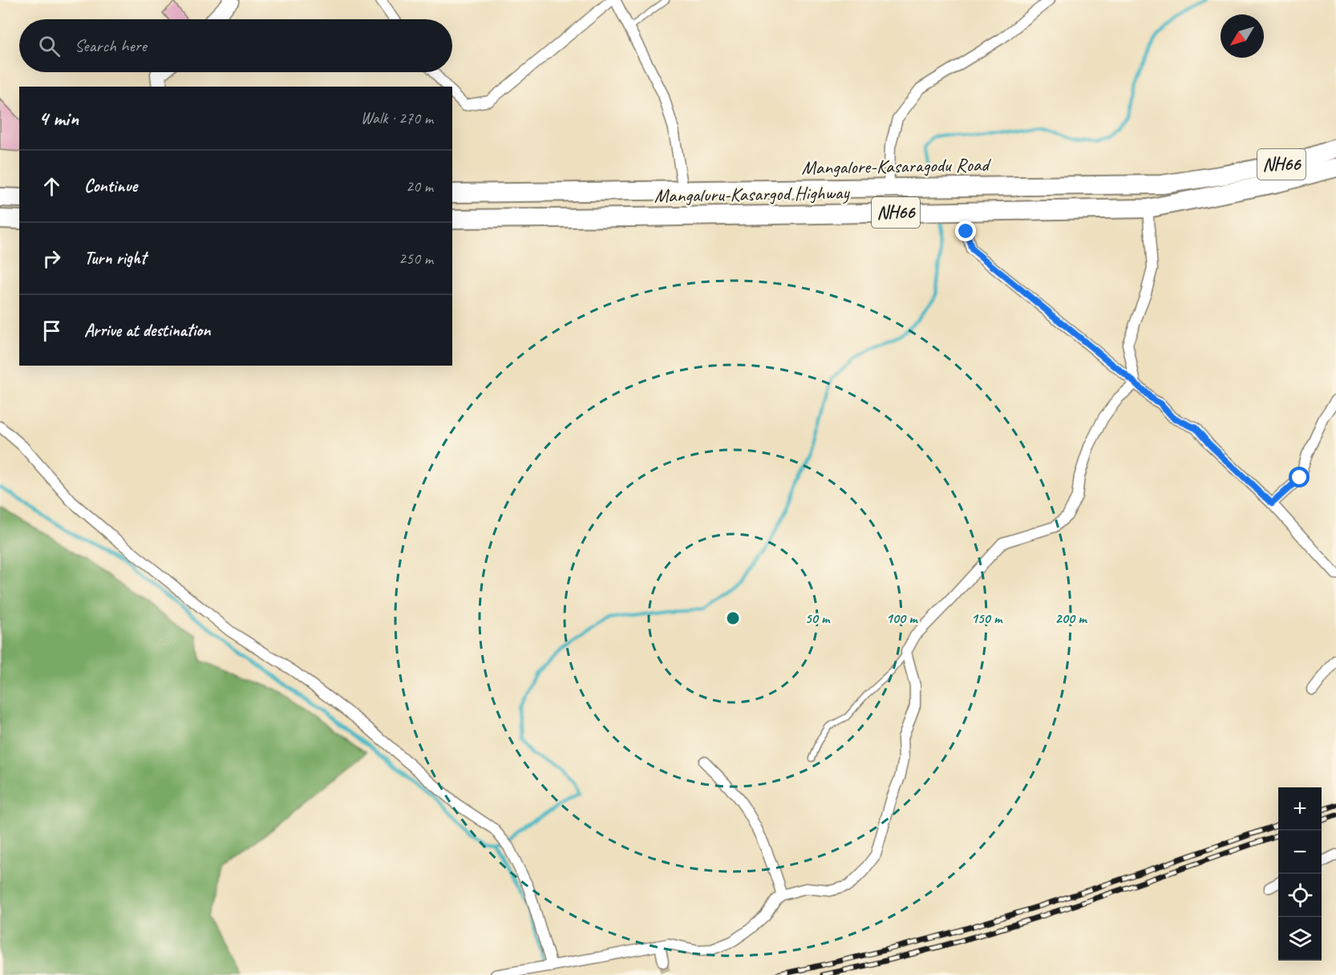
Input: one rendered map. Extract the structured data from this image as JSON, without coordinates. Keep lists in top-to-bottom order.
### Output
{
  "streets": {
    "highway": ["NH66", "Mangalore-Kasaragodu Road", "Mangaluru-Kasargod Highway"]
  },
  "north": "bottom left",
  "page": {
    "search": "Search here",
    "heading": ["4 min", "Walk · 270 m"],
    "list": [
      ["Continue", "20 m"],
      ["Turn right", "250 m"],
      "Arrive at destination"
    ],
    "map_buttons": ["+", "−"]
  },
  "rings": [
    "50 m",
    "100 m",
    "150 m",
    "200 m"
  ]
}
